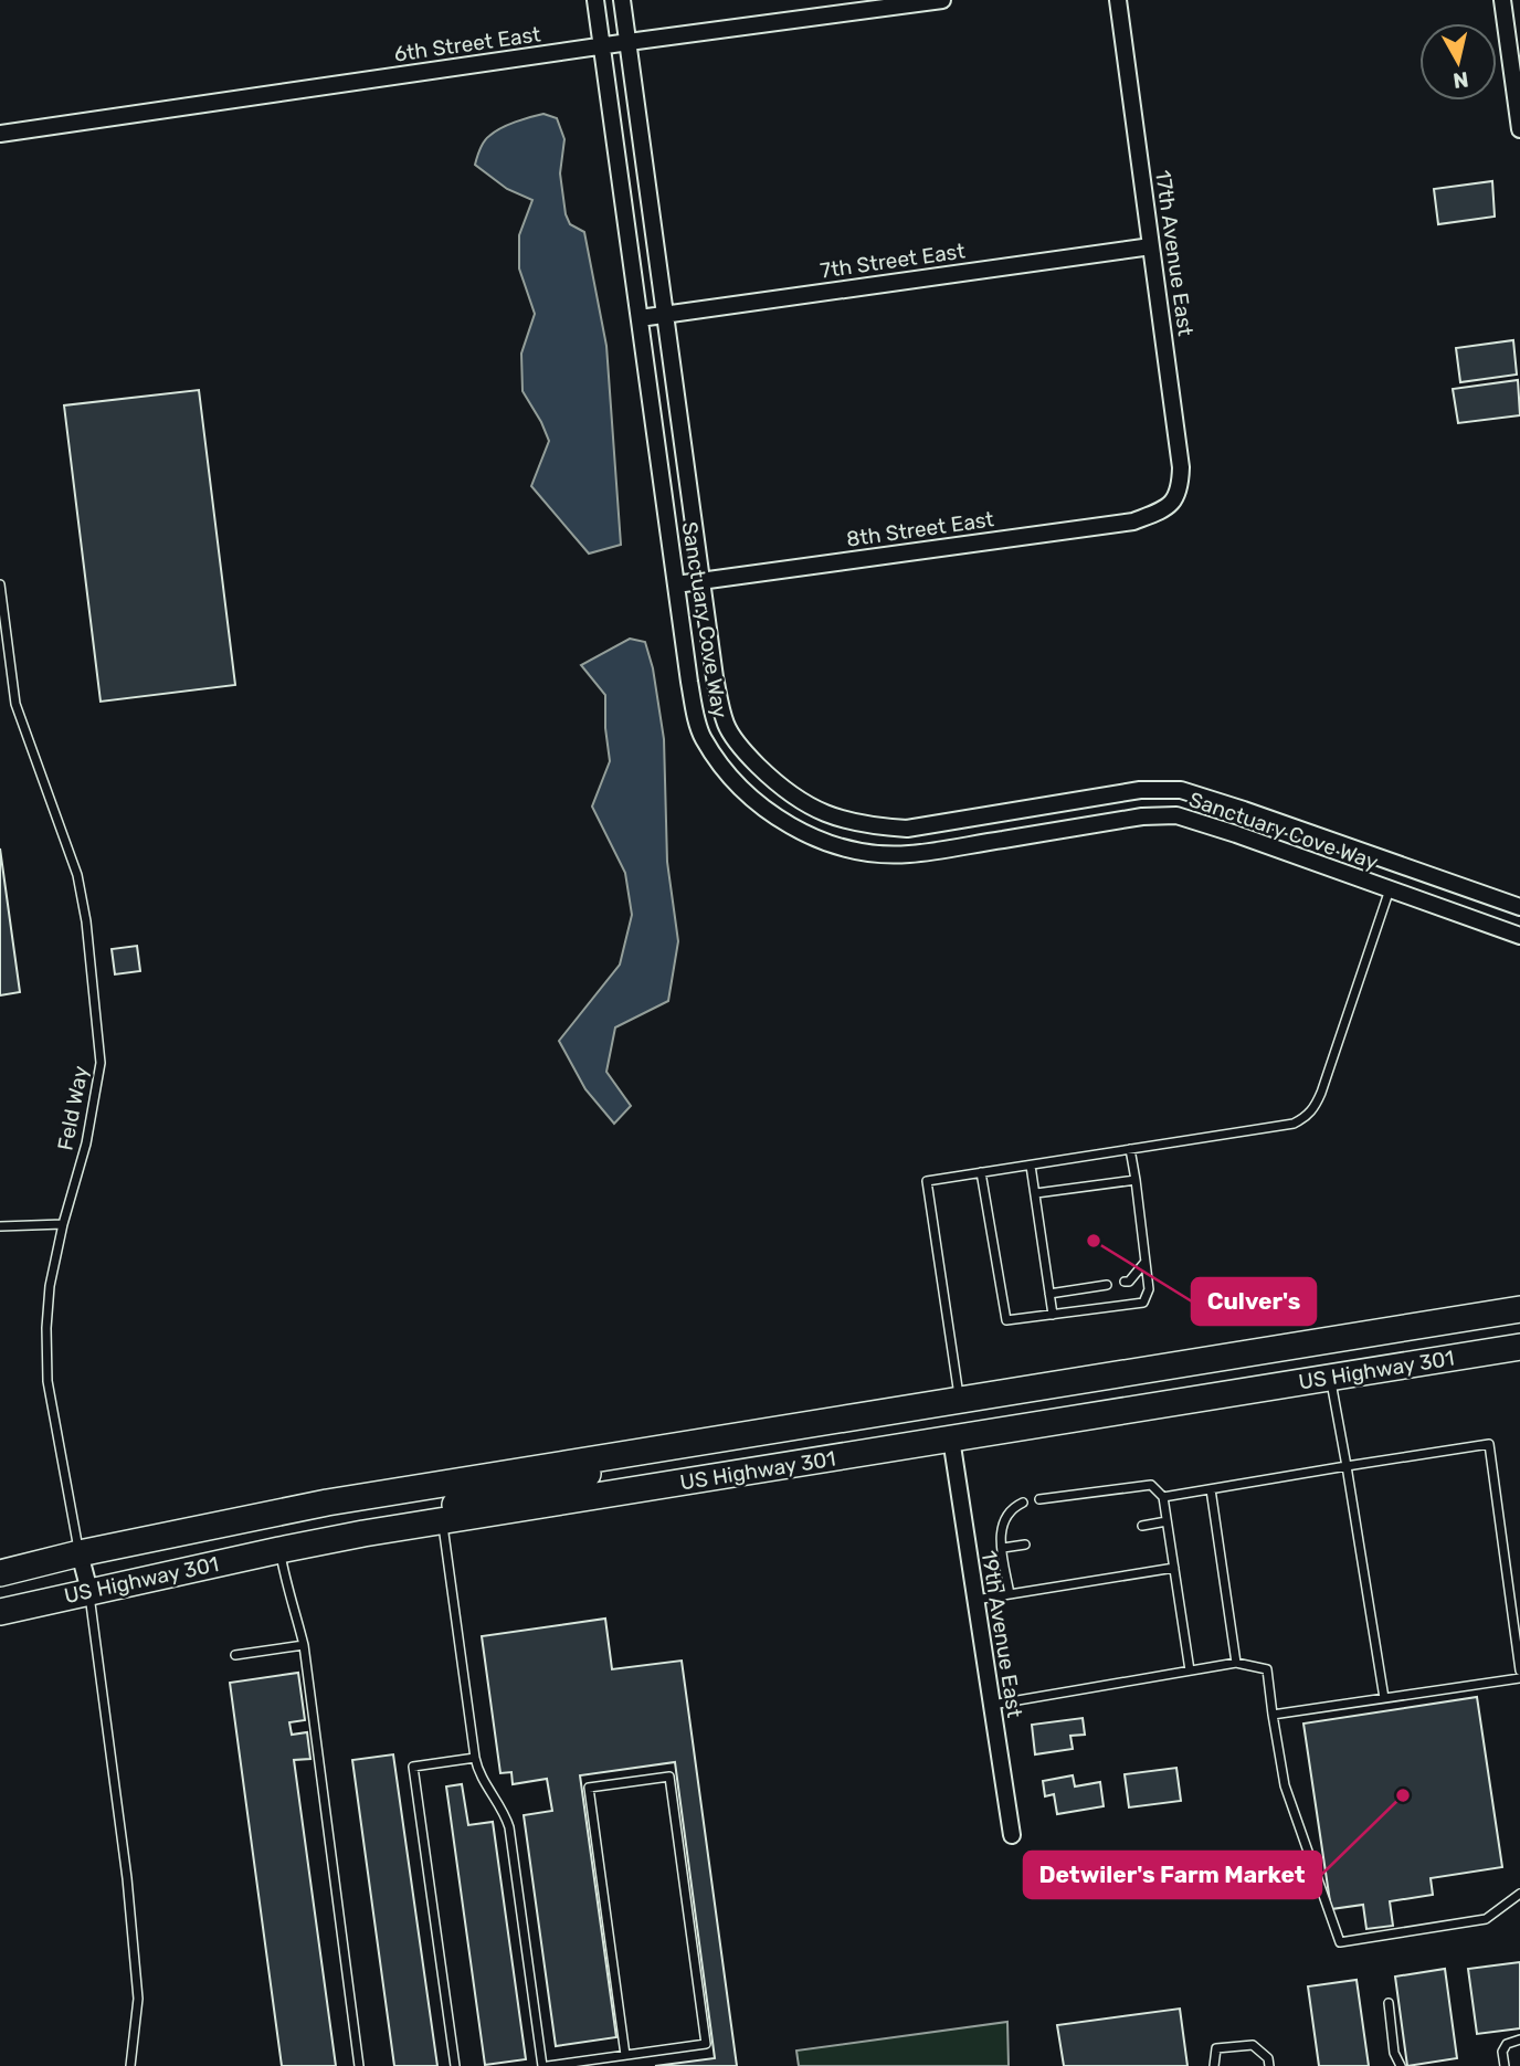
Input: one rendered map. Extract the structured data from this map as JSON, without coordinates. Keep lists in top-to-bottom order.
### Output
{
  "streets": {
    "main road": ["US Highway 301"],
    "street": [
      "6th Street East",
      "17th Avenue East",
      "7th Street East",
      "8th Street East",
      "Sanctuary Cove Way",
      "19th Avenue East"
    ],
    "lane": ["Feld Way"]
  },
  "crossings": [
    ["6th Street East", "Sanctuary Cove Way"],
    ["17th Avenue East", "7th Street East"],
    ["17th Avenue East", "8th Street East"],
    ["7th Street East", "Sanctuary Cove Way"],
    ["8th Street East", "Sanctuary Cove Way"],
    ["Feld Way", "US Highway 301"],
    ["US Highway 301", "19th Avenue East"]
  ],
  "places": ["Culver's", "Detwiler's Farm Market"],
  "north": "bottom"
}
